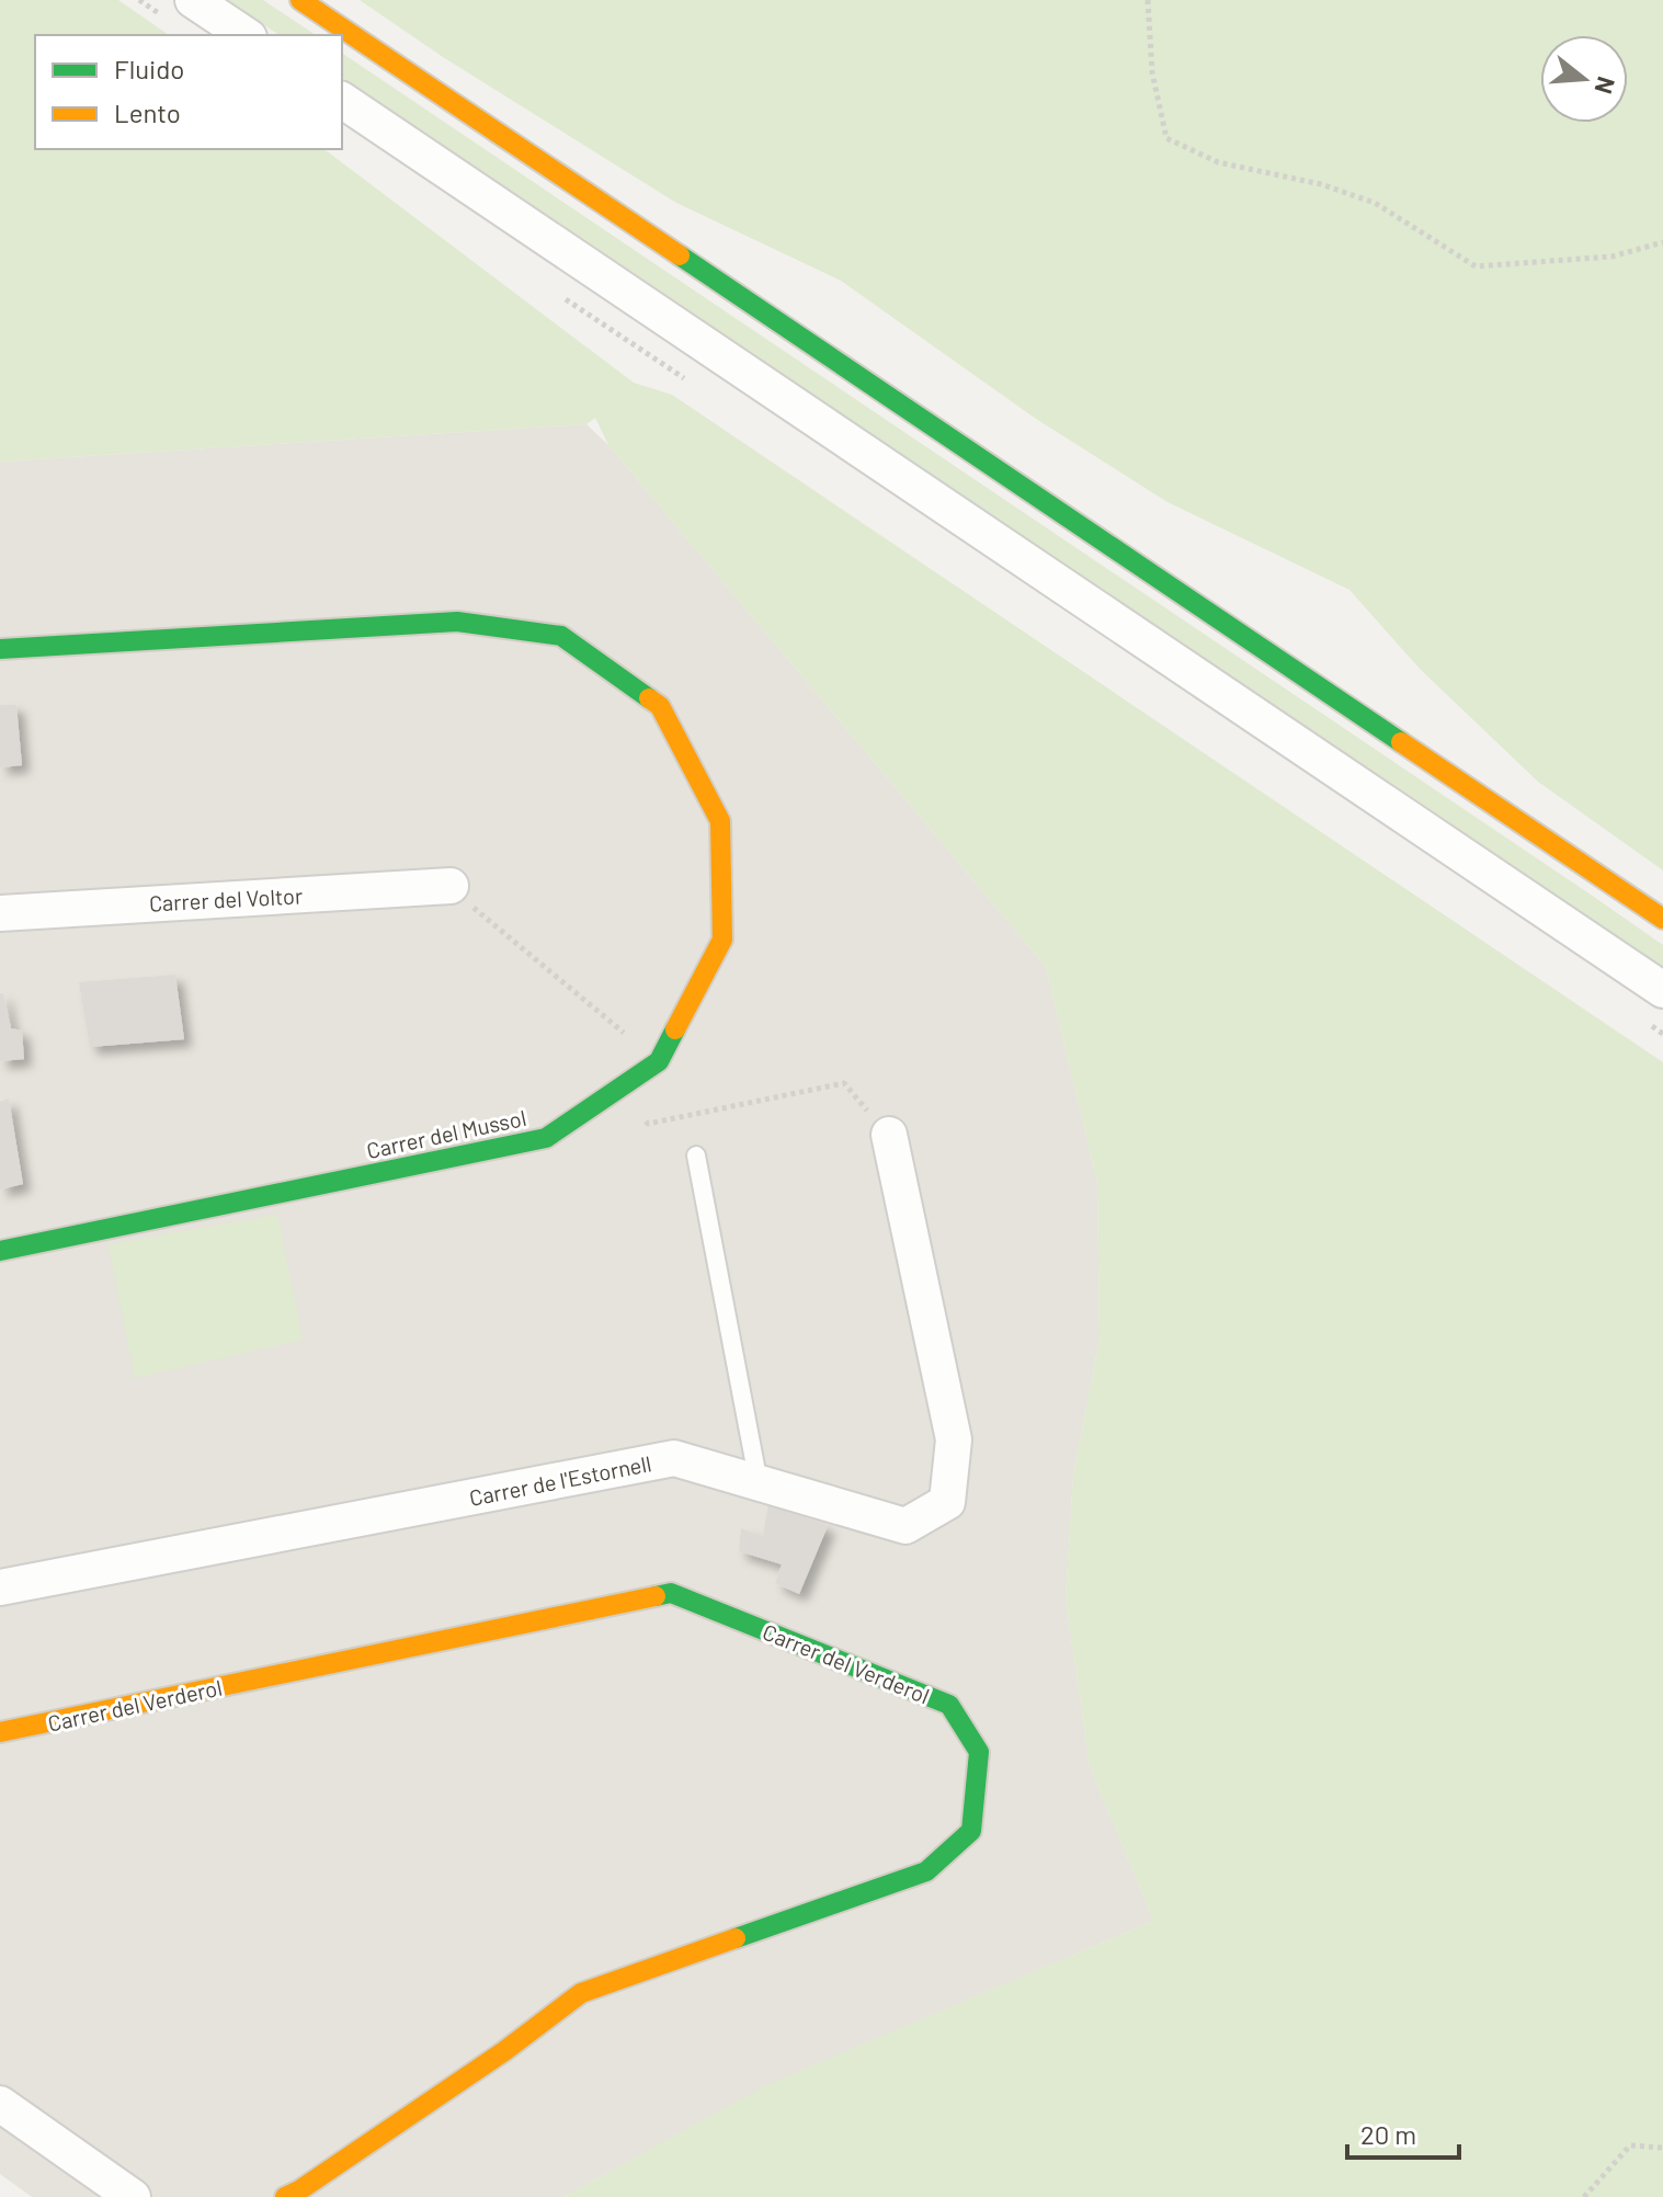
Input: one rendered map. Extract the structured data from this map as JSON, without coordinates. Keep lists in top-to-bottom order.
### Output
{
  "streets": {
    "street": [
      "Carrer del Voltor",
      "Carrer del Mussol",
      "Carrer de l'Estornell",
      "Carrer del Verderol"
    ]
  },
  "legend": ["Fluido", "Lento"],
  "scale_bar": "20 m",
  "north": "right"
}
